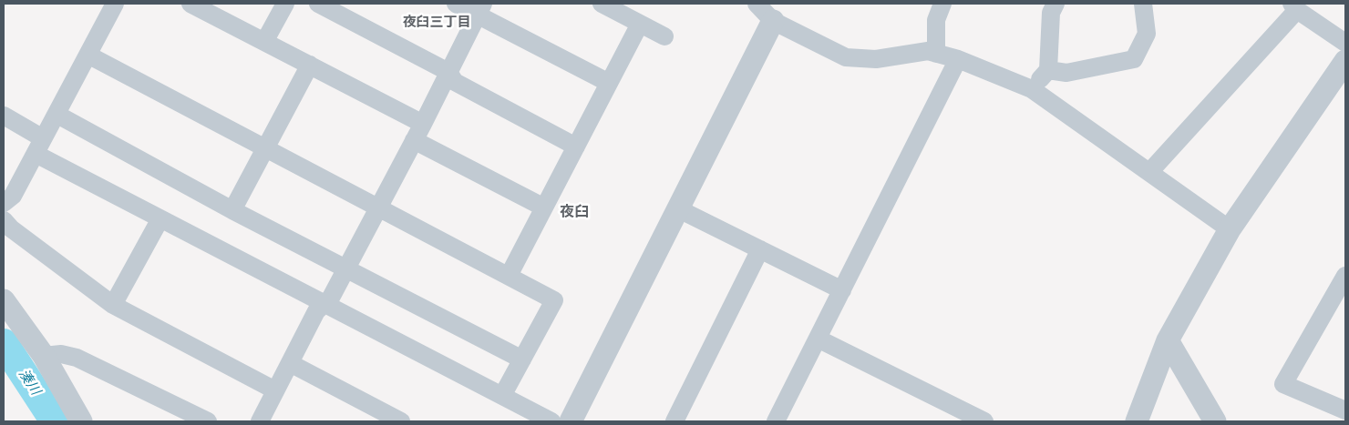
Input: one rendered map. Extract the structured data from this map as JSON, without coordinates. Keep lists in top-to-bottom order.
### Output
{
  "districts": ["夜臼三丁目", "夜臼"],
  "water": ["湊川"]
}
